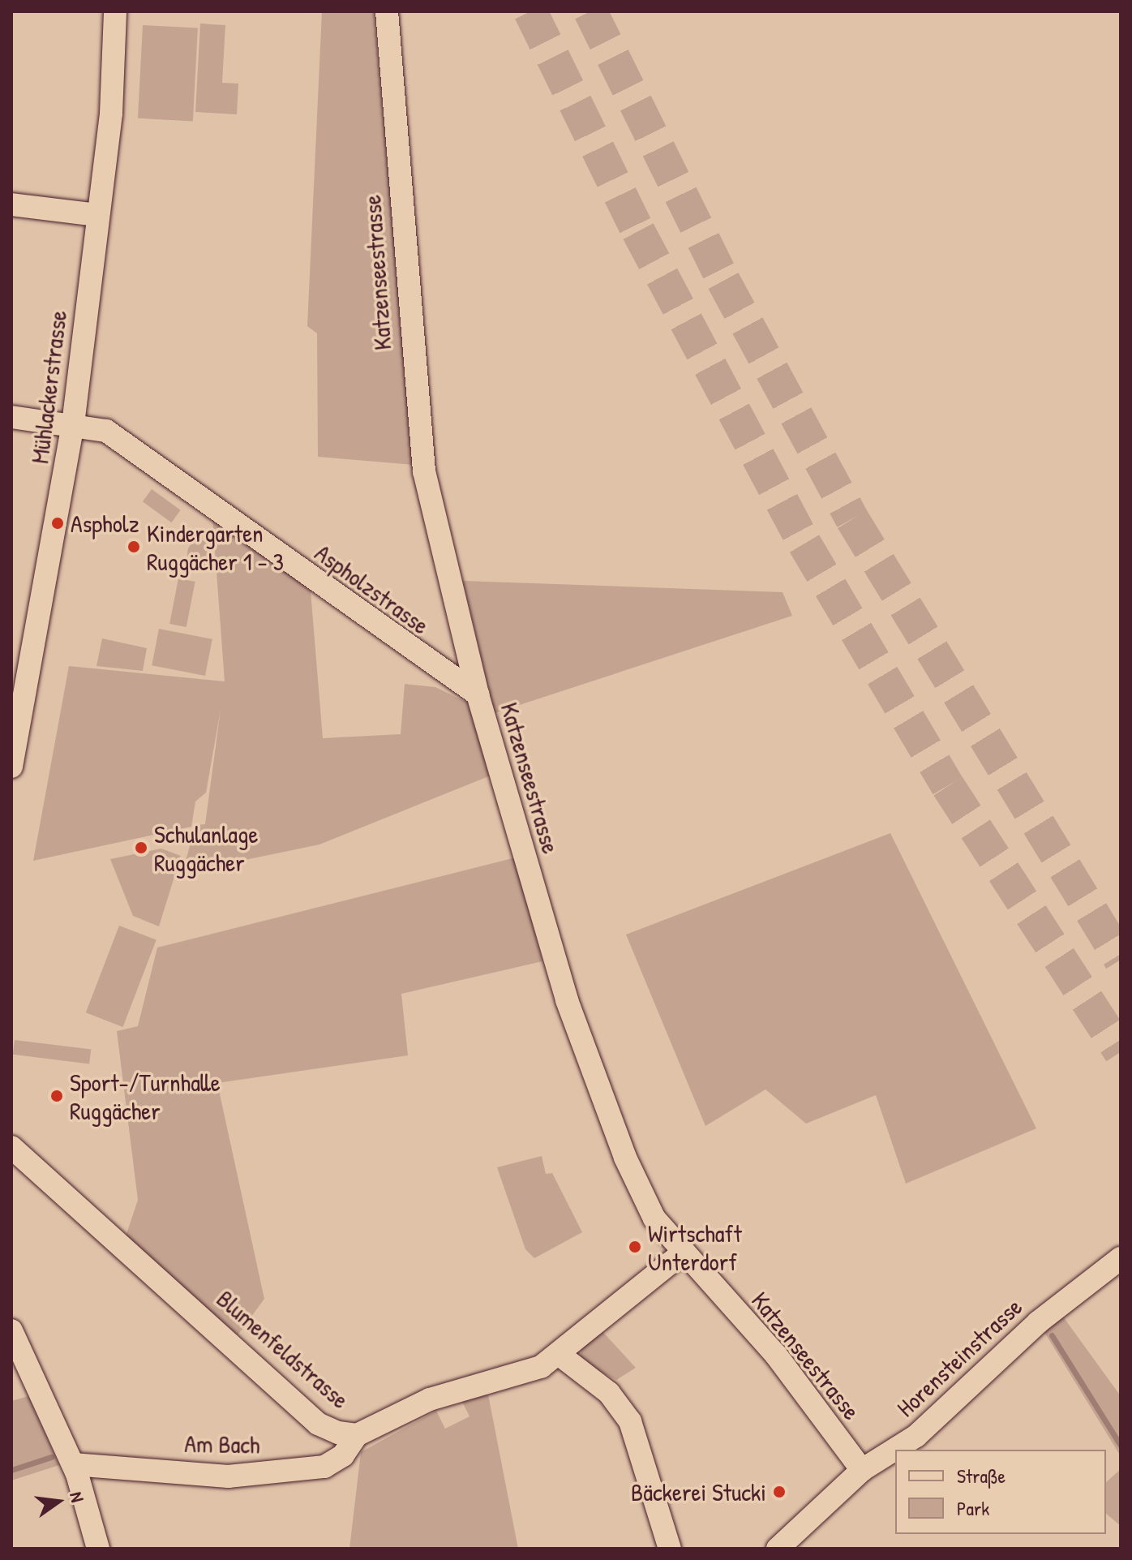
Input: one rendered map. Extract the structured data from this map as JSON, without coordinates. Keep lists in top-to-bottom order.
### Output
{
  "streets": {
    "street": [
      "Katzenseestrasse",
      "Mühlackerstrasse",
      "Aspholzstrasse",
      "Blumenfeldstrasse",
      "Horensteinstrasse",
      "Am Bach"
    ]
  },
  "crossings": [
    ["Katzenseestrasse", "Aspholzstrasse"],
    ["Katzenseestrasse", "Blumenfeldstrasse"],
    ["Katzenseestrasse", "Horensteinstrasse"],
    ["Mühlackerstrasse", "Aspholzstrasse"],
    ["Blumenfeldstrasse", "Am Bach"]
  ],
  "places": [
    "Aspholz",
    "Kindergarten Ruggächer 1 - 3",
    "Schulanlage Ruggächer",
    "Sport-/Turnhalle Ruggächer",
    "Wirtschaft Unterdorf",
    "Bäckerei Stucki"
  ],
  "legend": ["Straße", "Park"],
  "north": "right"
}
